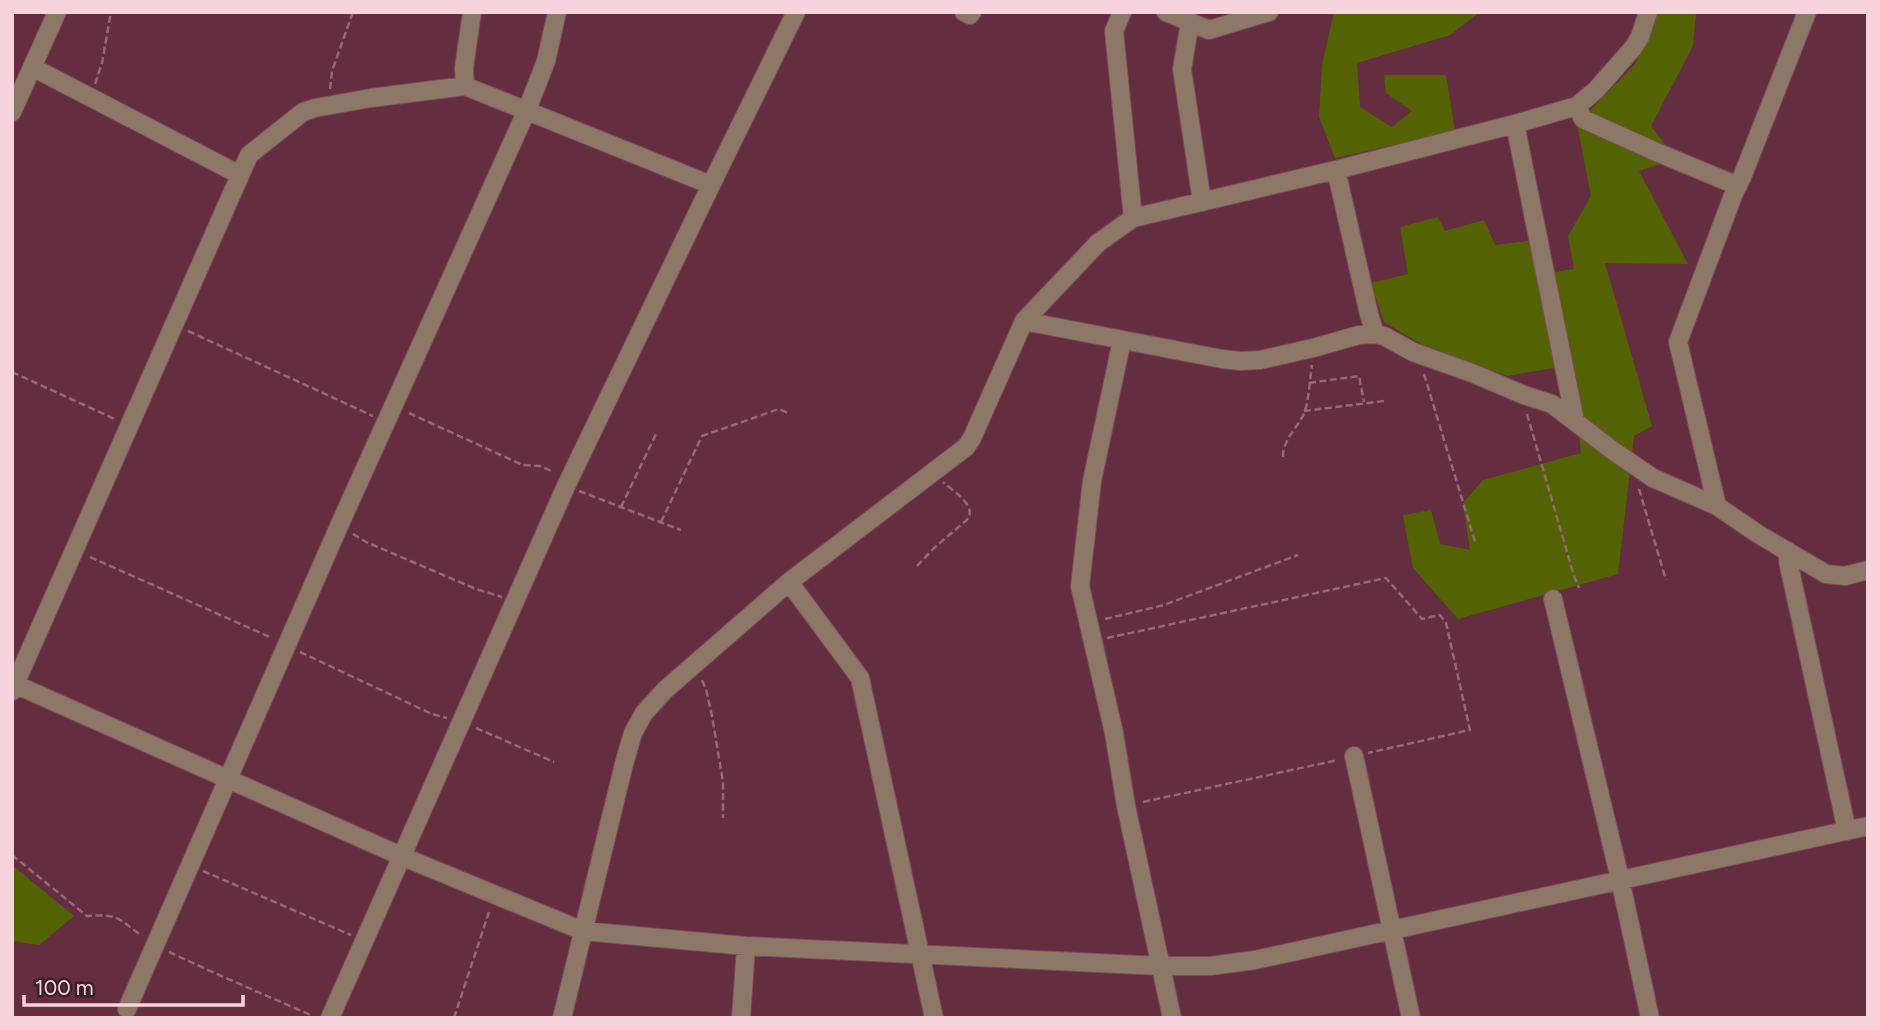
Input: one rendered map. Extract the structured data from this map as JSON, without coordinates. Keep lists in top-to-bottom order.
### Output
{
  "scale_bar": "100 m"
}
